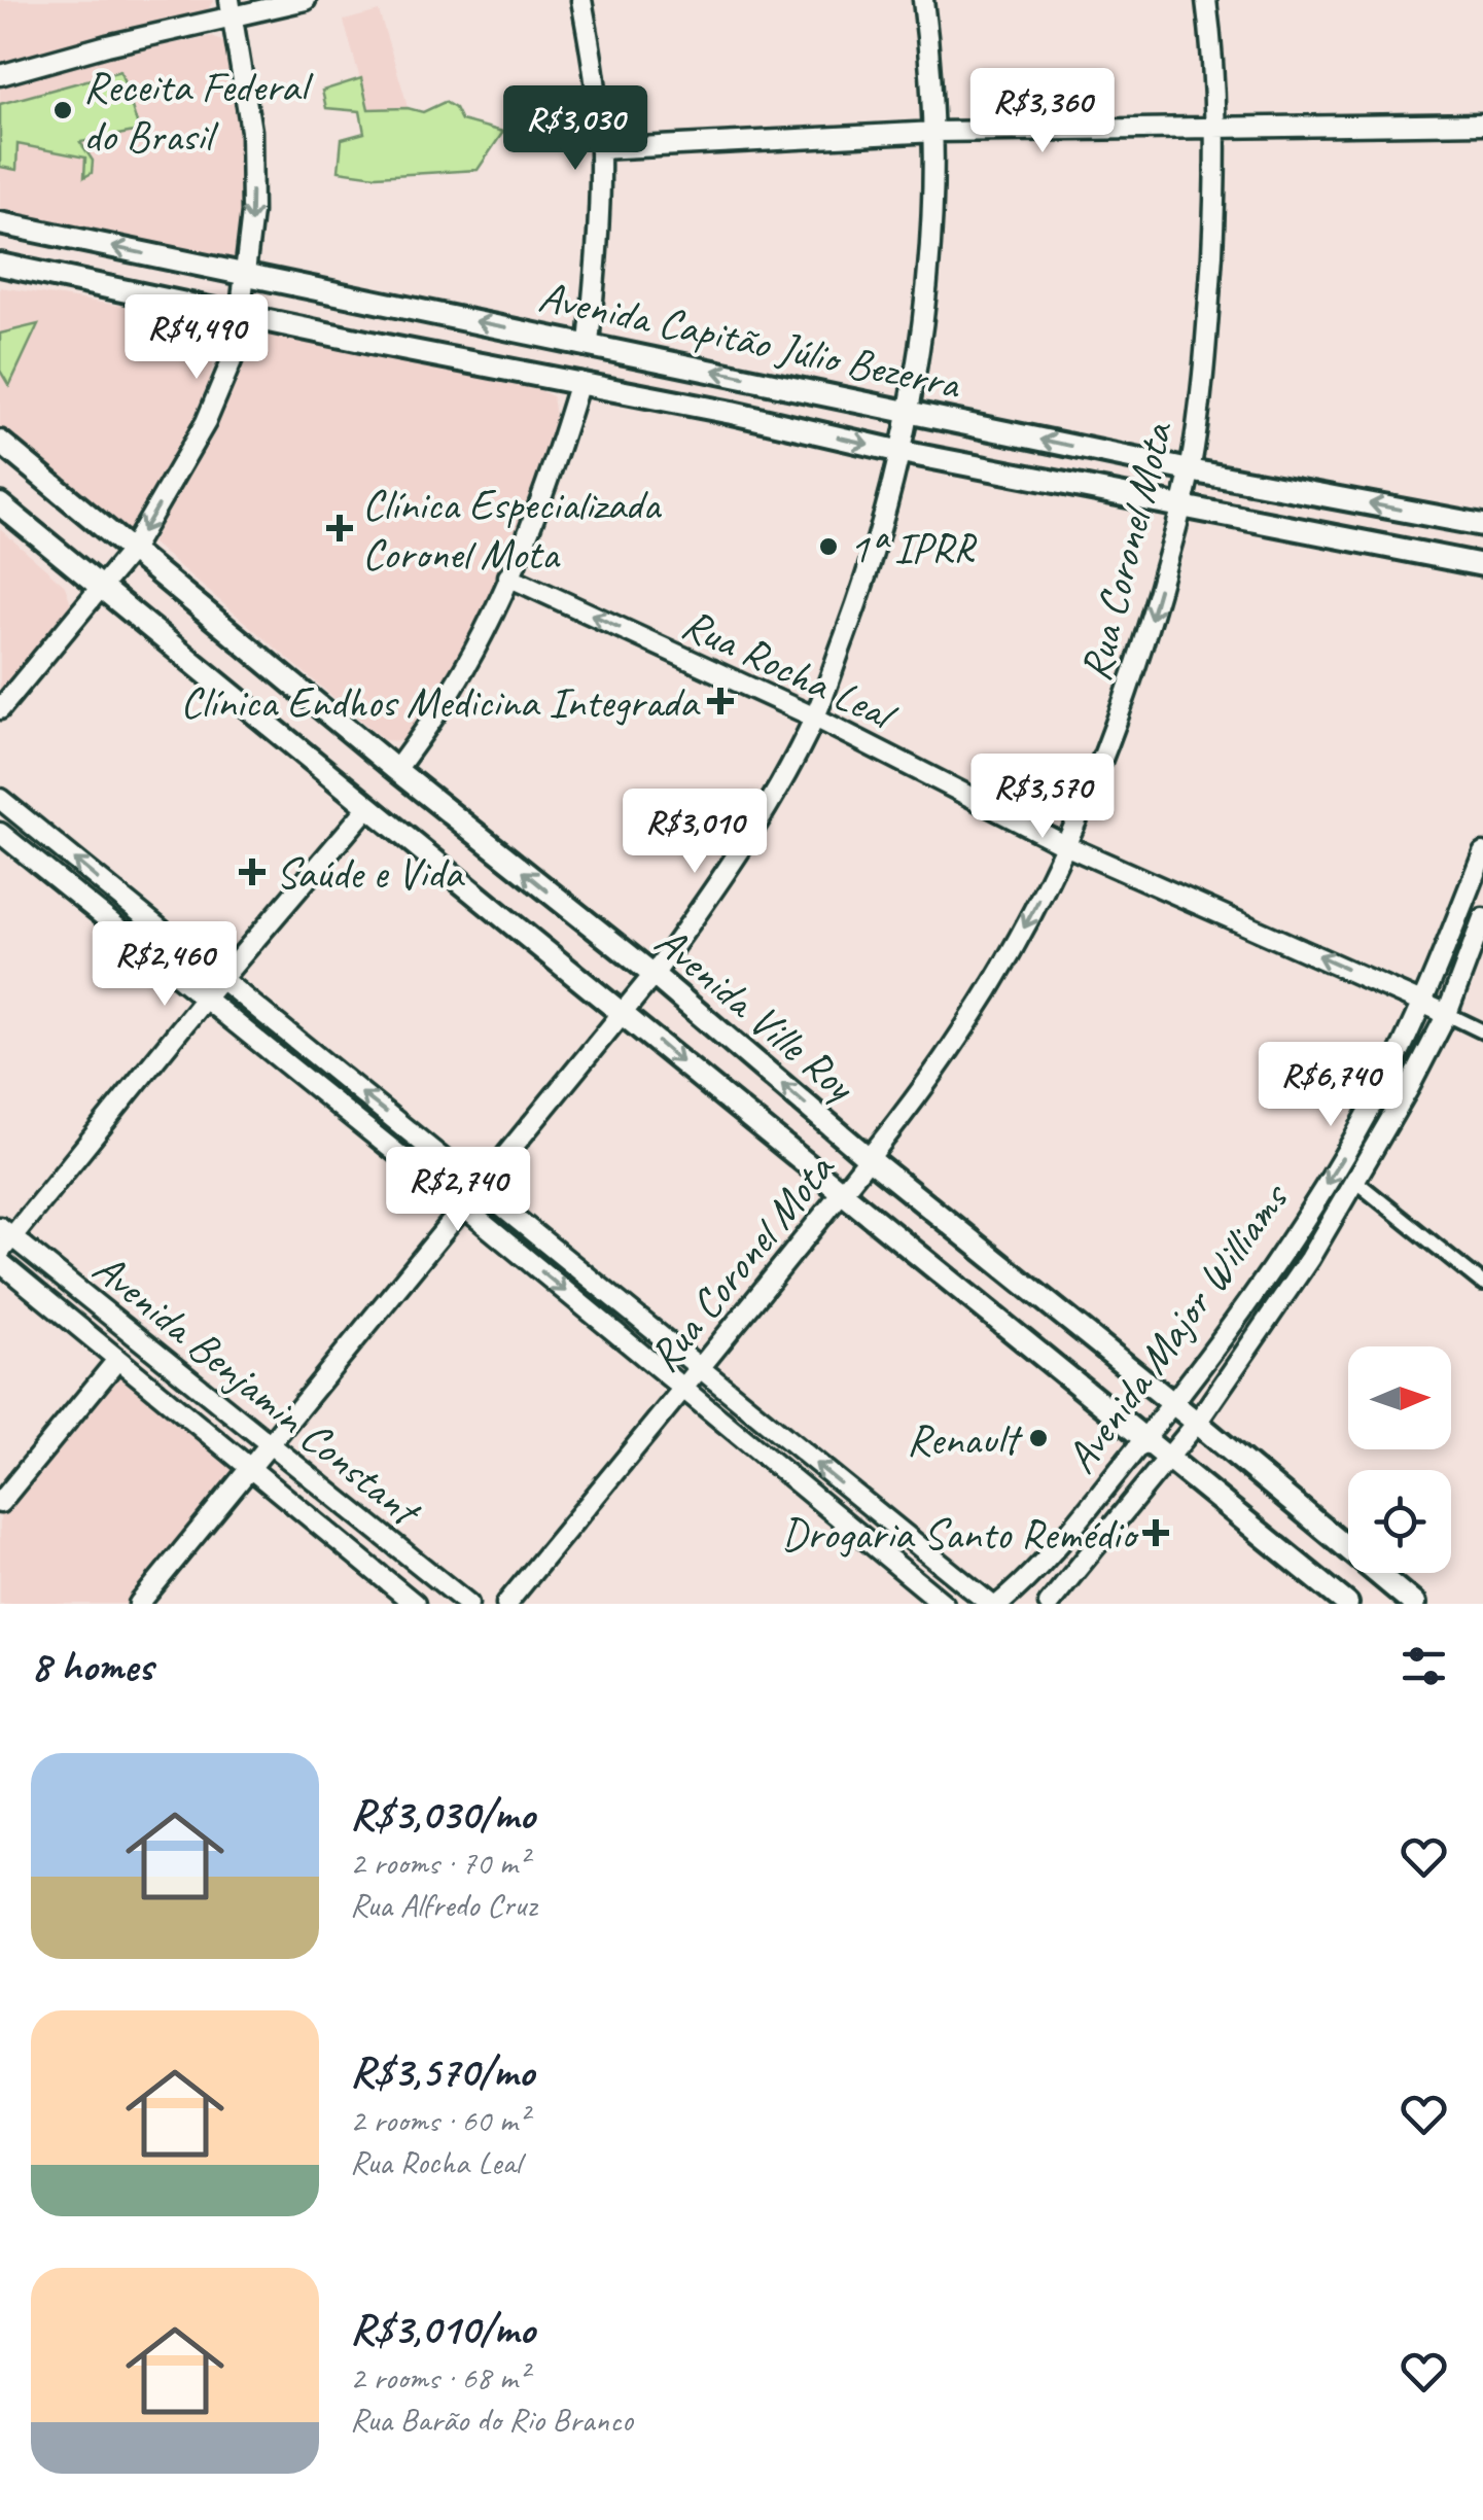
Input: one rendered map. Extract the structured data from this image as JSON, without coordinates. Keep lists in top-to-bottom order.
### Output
{
  "streets": {
    "main road": ["Avenida Capitão Júlio Bezerra", "Avenida Ville Roy"],
    "street": [
      "Rua Coronel Mota",
      "Rua Rocha Leal",
      "Avenida Major Williams",
      "Avenida Benjamin Constant"
    ]
  },
  "crossings": [
    ["Avenida Capitão Júlio Bezerra", "Rua Coronel Mota"],
    ["Rua Coronel Mota", "Rua Rocha Leal"],
    ["Rua Coronel Mota", "Avenida Ville Roy"],
    ["Rua Rocha Leal", "Avenida Major Williams"],
    ["Avenida Ville Roy", "Avenida Major Williams"]
  ],
  "one_way": ["Rua Coronel Mota", "Rua Rocha Leal"],
  "places": {
    "other": ["Receita Federal do Brasil", "1ª IPRR", "Renault"],
    "health": [
      "Clínica Especializada Coronel Mota",
      "Clínica Endhos Medicina Integrada",
      "Saúde e Vida",
      "Drogaria Santo Remédio"
    ]
  },
  "north": "right",
  "page": {
    "price": [
      "R$3,360",
      "R$3,030",
      "R$4,490",
      "R$3,570",
      "R$3,010",
      "R$2,460",
      "R$6,740",
      "R$2,740"
    ],
    "heading": "8 homes",
    "list": [
      {
        "name": "R$3,030/mo",
        "note": "2 rooms · 70 m² · Rua Alfredo Cruz"
      },
      {
        "name": "R$3,570/mo",
        "note": "2 rooms · 60 m² · Rua Rocha Leal"
      },
      {
        "name": "R$3,010/mo",
        "note": "2 rooms · 68 m² · Rua Barão do Rio Branco"
      }
    ]
  }
}
